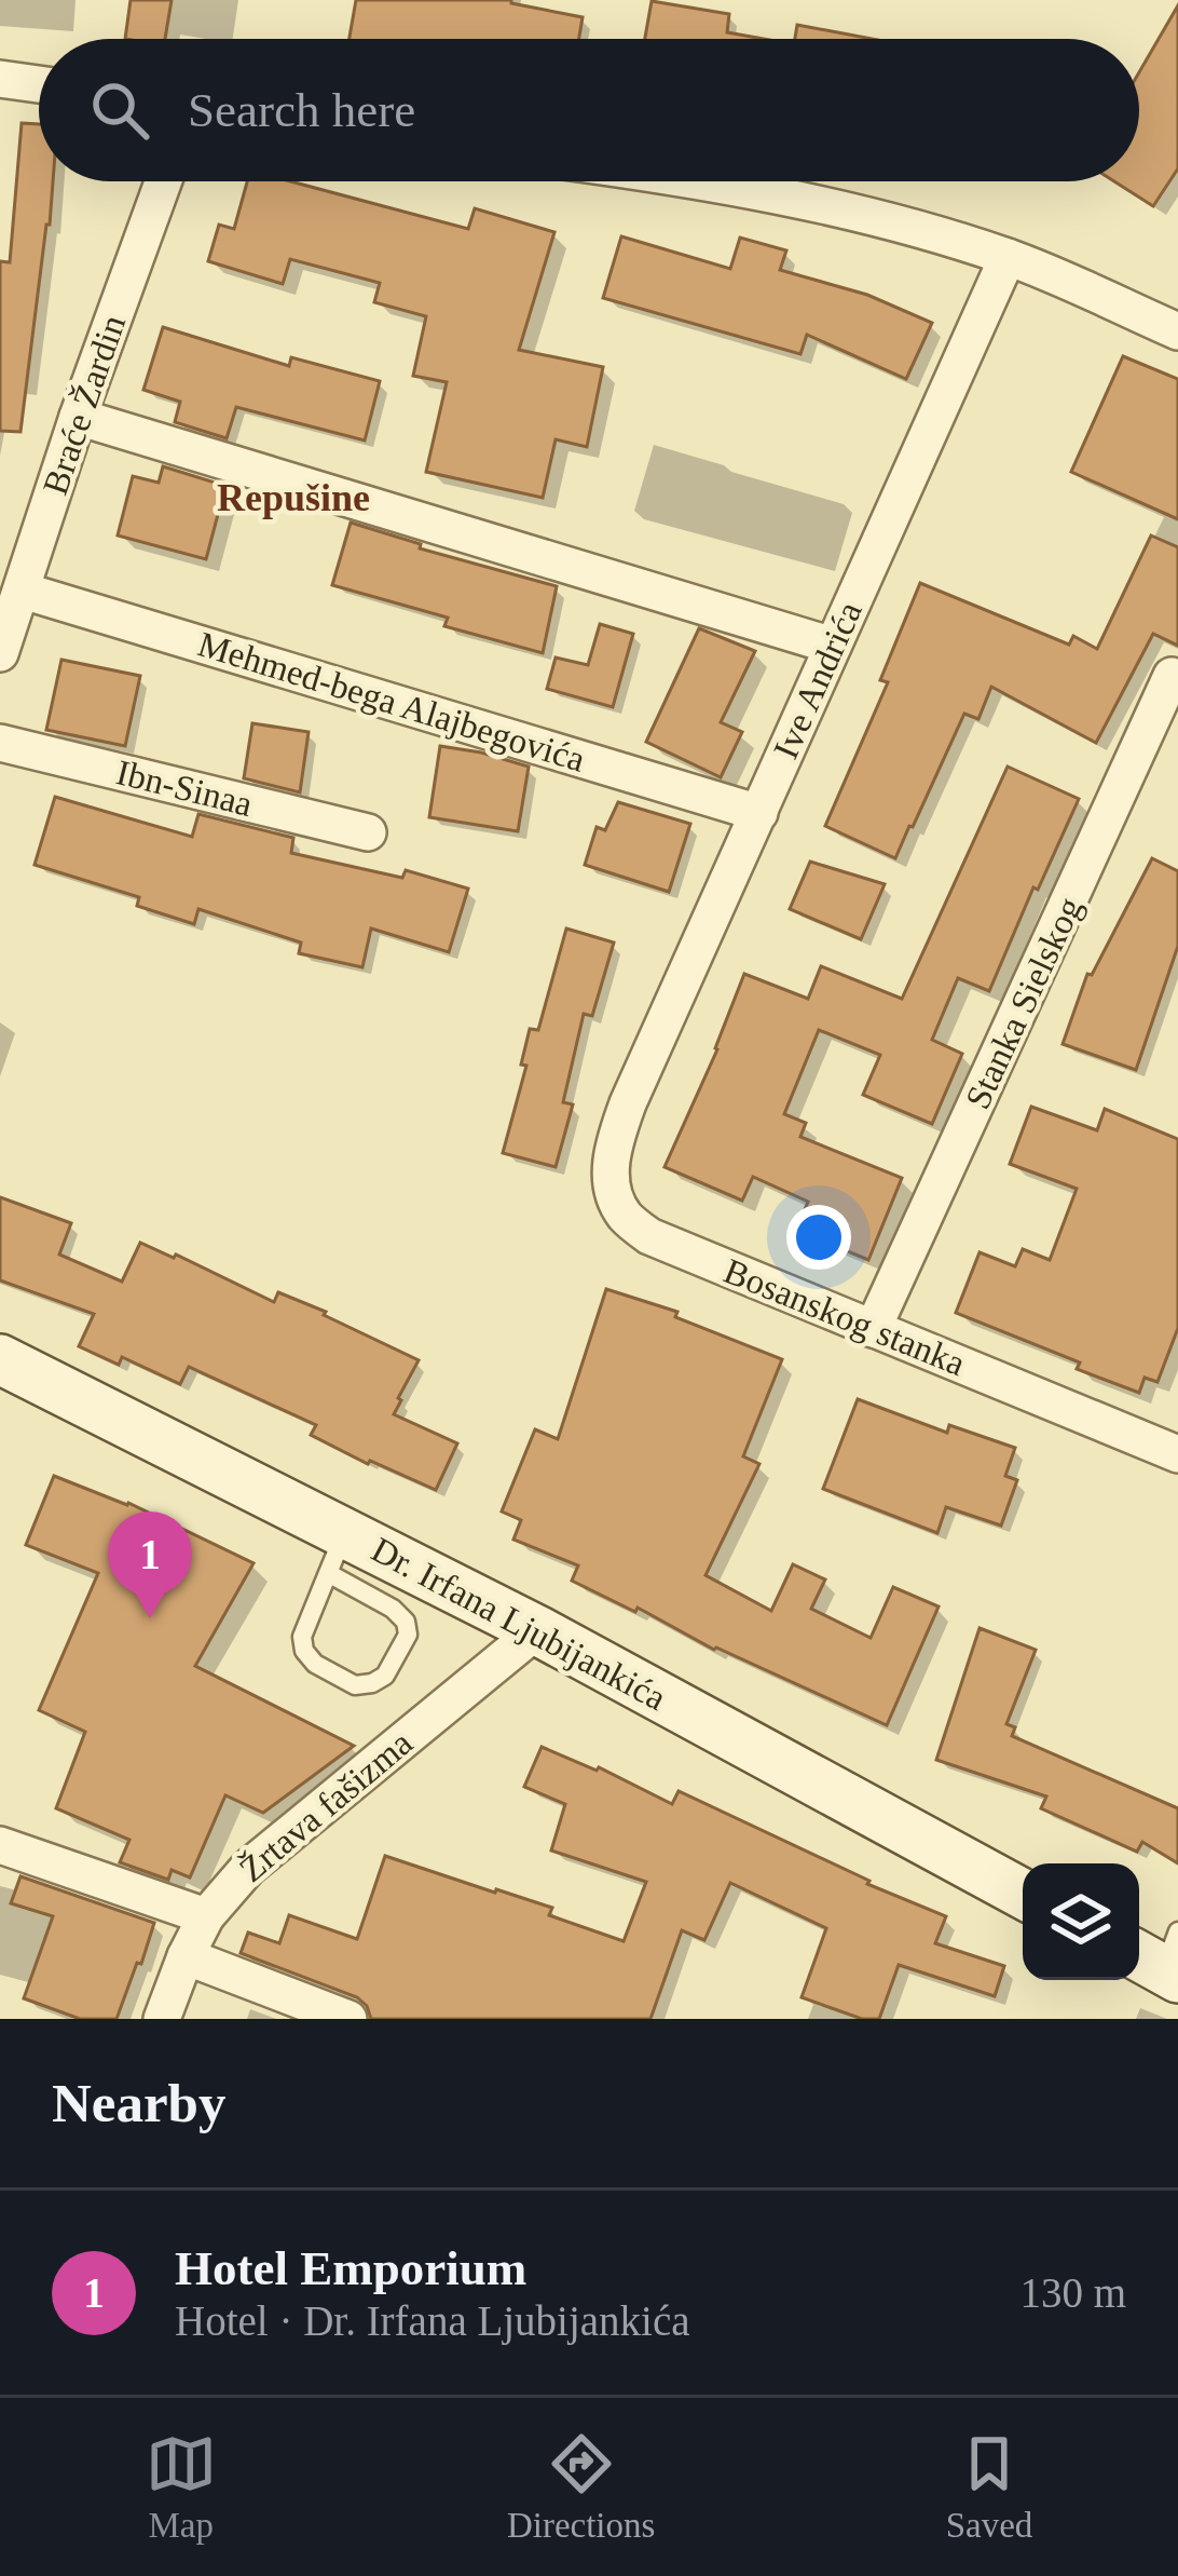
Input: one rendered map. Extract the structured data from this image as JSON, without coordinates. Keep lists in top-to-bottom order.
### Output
{
  "streets": {
    "main road": ["Dr. Irfana Ljubijankića"],
    "street": [
      "Braće Žardin",
      "Ive Andrića",
      "Mehmed-bega Alajbegovića",
      "Ibn-Sinaa",
      "Stanka Sielskog",
      "Bosanskog stanka",
      "Žrtava fašizma"
    ]
  },
  "crossings": [
    ["Braće Žardin", "Mehmed-bega Alajbegovića"],
    ["Ive Andrića", "Mehmed-bega Alajbegovića"],
    ["Ive Andrića", "Bosanskog stanka"],
    ["Stanka Sielskog", "Bosanskog stanka"],
    ["Dr. Irfana Ljubijankića", "Žrtava fašizma"]
  ],
  "districts": ["Repušine"],
  "page": {
    "search": "Search here",
    "pins": "1",
    "heading": "Nearby",
    "list": [
      {
        "mark": "1",
        "name": "Hotel Emporium",
        "note": "Hotel · Dr. Irfana Ljubijankića",
        "value": "130 m"
      }
    ],
    "nav": ["Map", "Directions", "Saved"]
  }
}
